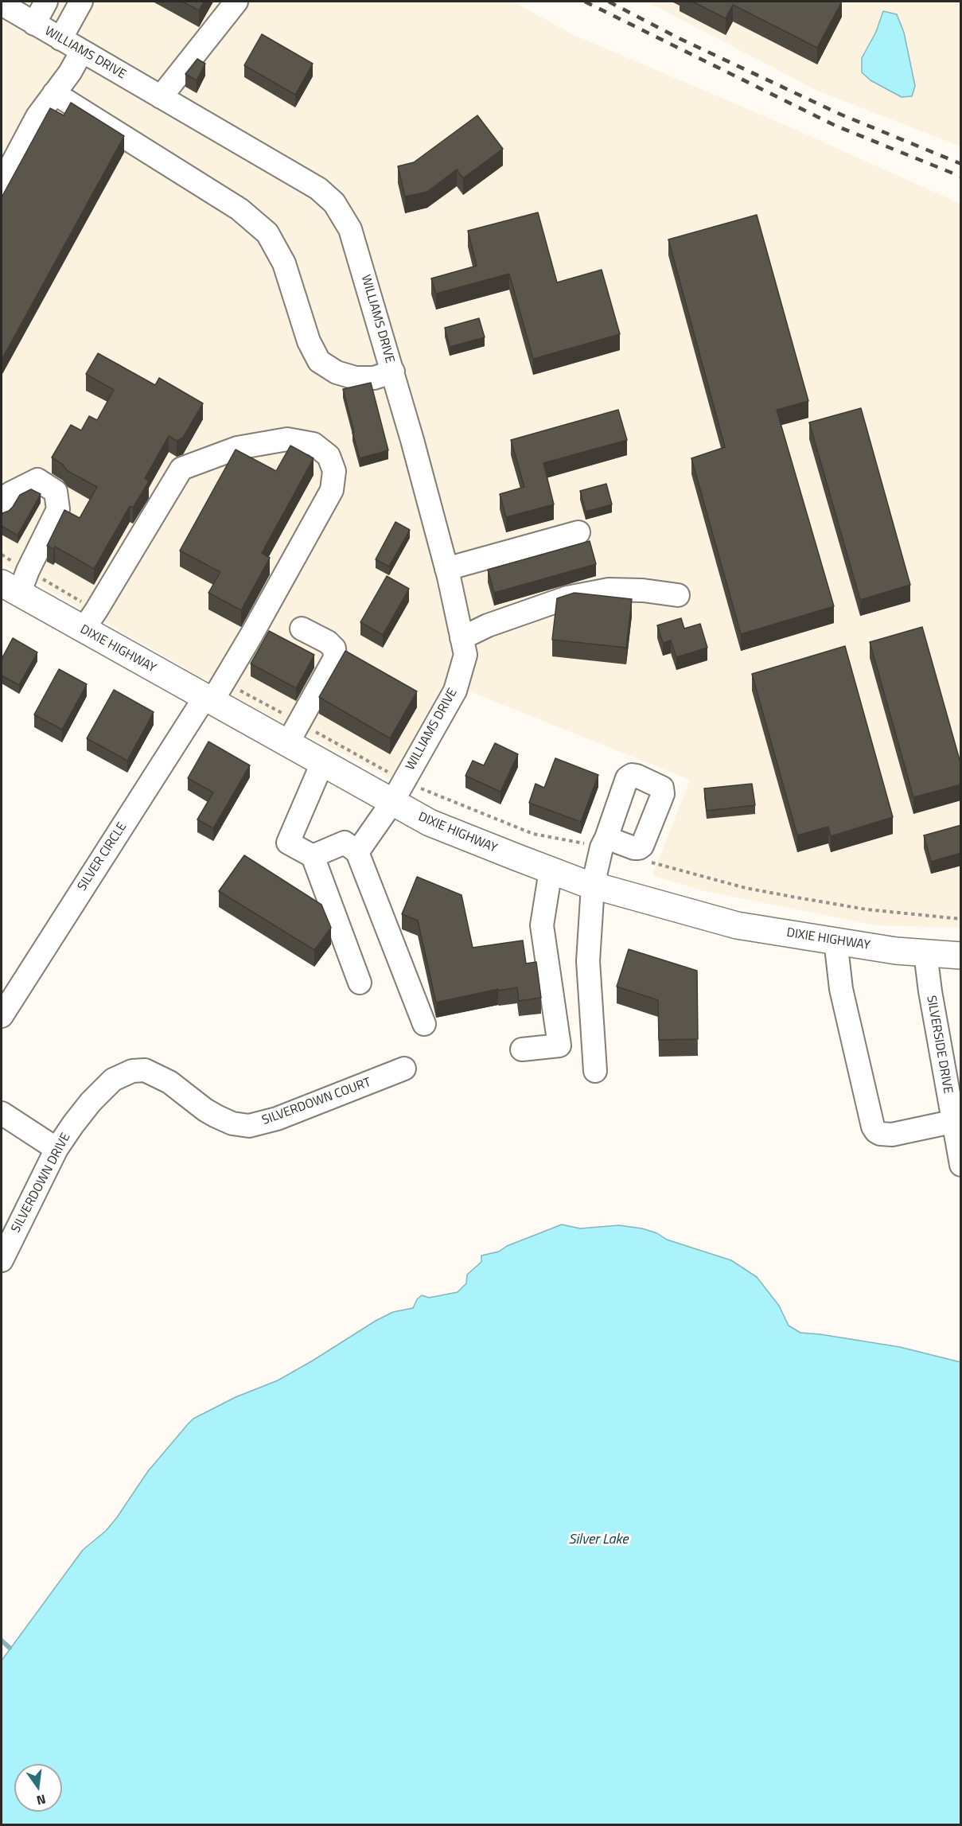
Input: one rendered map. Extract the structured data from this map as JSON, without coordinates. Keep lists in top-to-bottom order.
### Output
{
  "streets": {
    "main road": ["DIXIE HIGHWAY"],
    "street": [
      "WILLIAMS DRIVE",
      "SILVER CIRCLE",
      "SILVERSIDE DRIVE",
      "SILVERDOWN COURT",
      "SILVERDOWN DRIVE"
    ]
  },
  "crossings": [
    ["WILLIAMS DRIVE", "DIXIE HIGHWAY"],
    ["DIXIE HIGHWAY", "SILVER CIRCLE"],
    ["DIXIE HIGHWAY", "SILVERSIDE DRIVE"],
    ["SILVERDOWN COURT", "SILVERDOWN DRIVE"]
  ],
  "water": ["Silver Lake"],
  "north": "bottom"
}
